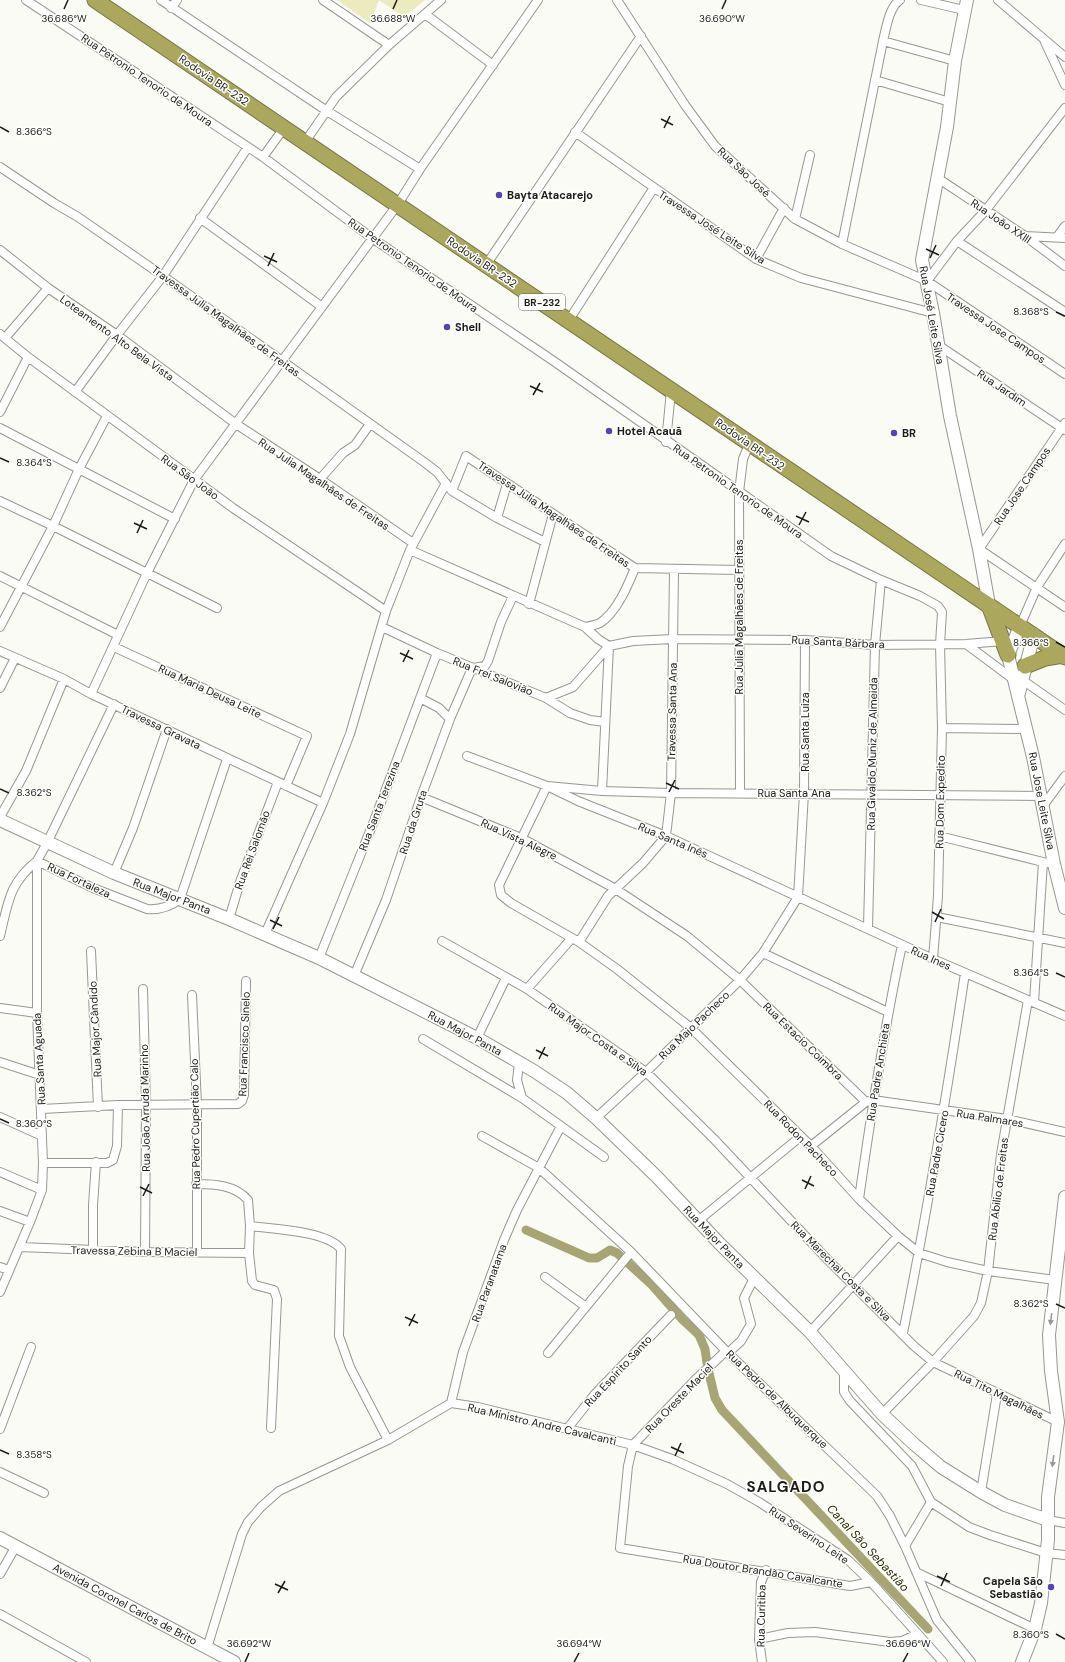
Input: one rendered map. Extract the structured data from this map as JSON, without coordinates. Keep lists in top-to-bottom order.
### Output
{
  "streets": {
    "highway": ["Rodovia BR-232", "BR-232"],
    "street": [
      "Rua Petronio Tenorio de Moura",
      "Rua São José",
      "Rua João XXIII",
      "Travessa José Leite Silva",
      "Rua José Leite Silva",
      "Travessa Julia Magalhães de Freitas",
      "Travessa Jose Campos",
      "Loteamento Alto Bela Vista",
      "Rua Jardim",
      "Rua São João",
      "Rua Julia Magalhães de Freitas",
      "Rua Jose Campos",
      "Rua Santa Bárbara",
      "Rua Frei Salovião",
      "Rua Maria Deusa Leite",
      "Travessa Santa Ana",
      "Travessa Gravata",
      "Rua Santa Luiza",
      "Rua Givaldo Muniz de Almeida",
      "Rua Santa Ana",
      "Rua Jose Leite Silva",
      "Rua Dom Expedito",
      "Rua Santa Terezina",
      "Rua da Gruta",
      "Rua Vista Alegre",
      "Rua Santa Inês",
      "Rua Rei Salomão",
      "Rua Fortaleza",
      "Rua Major Panta",
      "Rua Ines",
      "Rua Majo Pacheco",
      "Rua Major Cândido",
      "Rua Major Costa e Silva",
      "Rua Estacio Coimbra",
      "Rua Francisco Sinelo",
      "Rua Santa Aguada",
      "Rua Padre Anchieta",
      "Rua João Arruda Marinho",
      "Rua Palmares",
      "Rua Pedro Cupertião Calo",
      "Rua Rodon Pacheco",
      "Rua Padre Cicero",
      "Rua Abilio de Freitas",
      "Travessa Zebina B Maciel",
      "Rua Marechal Costa e Silva",
      "Rua Paranatama",
      "Rua Espirito Santo",
      "Rua Tito Magalhães",
      "Rua Oreste Maciel",
      "Rua Pedro de Albuquerque",
      "Rua Ministro Andre Cavalcanti",
      "Rua Severino Leite",
      "Rua Doutor Brandão Cavalcante",
      "Avenida Coronel Carlos de Brito",
      "Rua Curitiba"
    ]
  },
  "crossings": [
    ["Rua Petronio Tenorio de Moura", "Rua Julia Magalhães de Freitas"],
    ["Rua Petronio Tenorio de Moura", "Rua Santa Bárbara"],
    ["Rua Petronio Tenorio de Moura", "Rua Givaldo Muniz de Almeida"],
    ["Rua Petronio Tenorio de Moura", "Rua Dom Expedito"],
    ["Rodovia BR-232", "BR-232"],
    ["Rodovia BR-232", "Rua José Leite Silva"],
    ["Rodovia BR-232", "Rua Julia Magalhães de Freitas"],
    ["Rua São José", "Rua José Leite Silva"],
    ["Rua São José", "Travessa Jose Campos"],
    ["Rua João XXIII", "Rua José Leite Silva"],
    ["Travessa José Leite Silva", "Rua José Leite Silva"],
    ["BR-232", "Rua José Leite Silva"],
    ["BR-232", "Rua Jose Leite Silva"],
    ["Rua José Leite Silva", "Travessa Jose Campos"],
    ["Rua José Leite Silva", "Rua Jardim"],
    ["Rua José Leite Silva", "Rua Jose Campos"],
    ["Travessa Julia Magalhães de Freitas", "Rua Julia Magalhães de Freitas"],
    ["Travessa Julia Magalhães de Freitas", "Travessa Santa Ana"],
    ["Loteamento Alto Bela Vista", "Rua Julia Magalhães de Freitas"],
    ["Rua Jardim", "Rua Jose Campos"],
    ["Rua Julia Magalhães de Freitas", "Rua Santa Bárbara"],
    ["Rua Julia Magalhães de Freitas", "Rua Santa Ana"],
    ["Rua Santa Bárbara", "Travessa Santa Ana"],
    ["Rua Santa Bárbara", "Rua Santa Luiza"],
    ["Rua Santa Bárbara", "Rua Givaldo Muniz de Almeida"],
    ["Rua Santa Bárbara", "Rua Jose Leite Silva"],
    ["Rua Santa Bárbara", "Rua Dom Expedito"],
    ["Rua Frei Salovião", "Rua Santa Terezina"],
    ["Rua Frei Salovião", "Rua da Gruta"],
    ["Rua Maria Deusa Leite", "Travessa Gravata"],
    ["Travessa Santa Ana", "Rua Santa Ana"],
    ["Travessa Santa Ana", "Rua Santa Inês"],
    ["Travessa Gravata", "Rua Rei Salomão"],
    ["Rua Santa Luiza", "Rua Santa Ana"],
    ["Rua Santa Luiza", "Rua Santa Inês"],
    ["Rua Santa Luiza", "Rua Ines"],
    ["Rua Givaldo Muniz de Almeida", "Rua Santa Ana"],
    ["Rua Givaldo Muniz de Almeida", "Rua Ines"],
    ["Rua Santa Ana", "Rua Jose Leite Silva"],
    ["Rua Santa Ana", "Rua Dom Expedito"],
    ["Rua Santa Ana", "Rua Santa Inês"],
    ["Rua Jose Leite Silva", "Rua Abilio de Freitas"],
    ["Rua Dom Expedito", "Rua Ines"],
    ["Rua Santa Terezina", "Rua Major Panta"],
    ["Rua da Gruta", "Rua Vista Alegre"],
    ["Rua da Gruta", "Rua Major Panta"],
    ["Rua Vista Alegre", "Rua Majo Pacheco"],
    ["Rua Vista Alegre", "Rua Estacio Coimbra"],
    ["Rua Santa Inês", "Rua Ines"],
    ["Rua Rei Salomão", "Rua Major Panta"],
    ["Rua Fortaleza", "Rua Major Panta"],
    ["Rua Fortaleza", "Rua Santa Aguada"],
    ["Rua Major Panta", "Rua Majo Pacheco"],
    ["Rua Major Panta", "Rua Abilio de Freitas"],
    ["Rua Major Panta", "Rua Oreste Maciel"],
    ["Rua Ines", "Rua Padre Anchieta"],
    ["Rua Ines", "Rua Padre Cicero"],
    ["Rua Ines", "Rua Abilio de Freitas"],
    ["Rua Majo Pacheco", "Rua Major Costa e Silva"],
    ["Rua Majo Pacheco", "Rua Estacio Coimbra"],
    ["Rua Majo Pacheco", "Rua Rodon Pacheco"],
    ["Rua Major Costa e Silva", "Rua Marechal Costa e Silva"],
    ["Rua Estacio Coimbra", "Rua Padre Anchieta"],
    ["Rua Estacio Coimbra", "Rua Palmares"],
    ["Rua Francisco Sinelo", "Rua Pedro Cupertião Calo"],
    ["Rua Santa Aguada", "Travessa Zebina B Maciel"],
    ["Rua Padre Anchieta", "Rua Palmares"],
    ["Rua Padre Anchieta", "Rua Rodon Pacheco"],
    ["Rua João Arruda Marinho", "Travessa Zebina B Maciel"],
    ["Rua Palmares", "Rua Padre Cicero"],
    ["Rua Palmares", "Rua Abilio de Freitas"],
    ["Rua Pedro Cupertião Calo", "Travessa Zebina B Maciel"],
    ["Rua Rodon Pacheco", "Rua Padre Cicero"],
    ["Rua Rodon Pacheco", "Rua Abilio de Freitas"],
    ["Rua Padre Cicero", "Rua Marechal Costa e Silva"],
    ["Rua Abilio de Freitas", "Rua Marechal Costa e Silva"],
    ["Rua Abilio de Freitas", "Rua Tito Magalhães"],
    ["Rua Marechal Costa e Silva", "Rua Tito Magalhães"],
    ["Rua Paranatama", "Rua Pedro de Albuquerque"],
    ["Rua Paranatama", "Rua Ministro Andre Cavalcanti"],
    ["Rua Espirito Santo", "Rua Ministro Andre Cavalcanti"],
    ["Rua Oreste Maciel", "Rua Pedro de Albuquerque"],
    ["Rua Oreste Maciel", "Rua Ministro Andre Cavalcanti"],
    ["Rua Oreste Maciel", "Rua Severino Leite"],
    ["Rua Oreste Maciel", "Rua Doutor Brandão Cavalcante"],
    ["Rua Ministro Andre Cavalcanti", "Rua Severino Leite"],
    ["Rua Ministro Andre Cavalcanti", "Rua Doutor Brandão Cavalcante"],
    ["Rua Severino Leite", "Rua Doutor Brandão Cavalcante"],
    ["Rua Doutor Brandão Cavalcante", "Rua Curitiba"]
  ],
  "districts": ["SALGADO"],
  "water": ["Canal São Sebastião"],
  "places": [
    "Bayta Atacarejo",
    "Shell",
    "Hotel Acauã",
    "BR",
    "Capela São Sebastião"
  ],
  "coordinates": [
    "36.686°W",
    "36.688°W",
    "36.690°W",
    "8.366°S",
    "8.368°S",
    "8.364°S",
    "8.362°S",
    "8.360°S",
    "8.358°S",
    "36.692°W",
    "36.694°W",
    "36.696°W"
  ]
}
